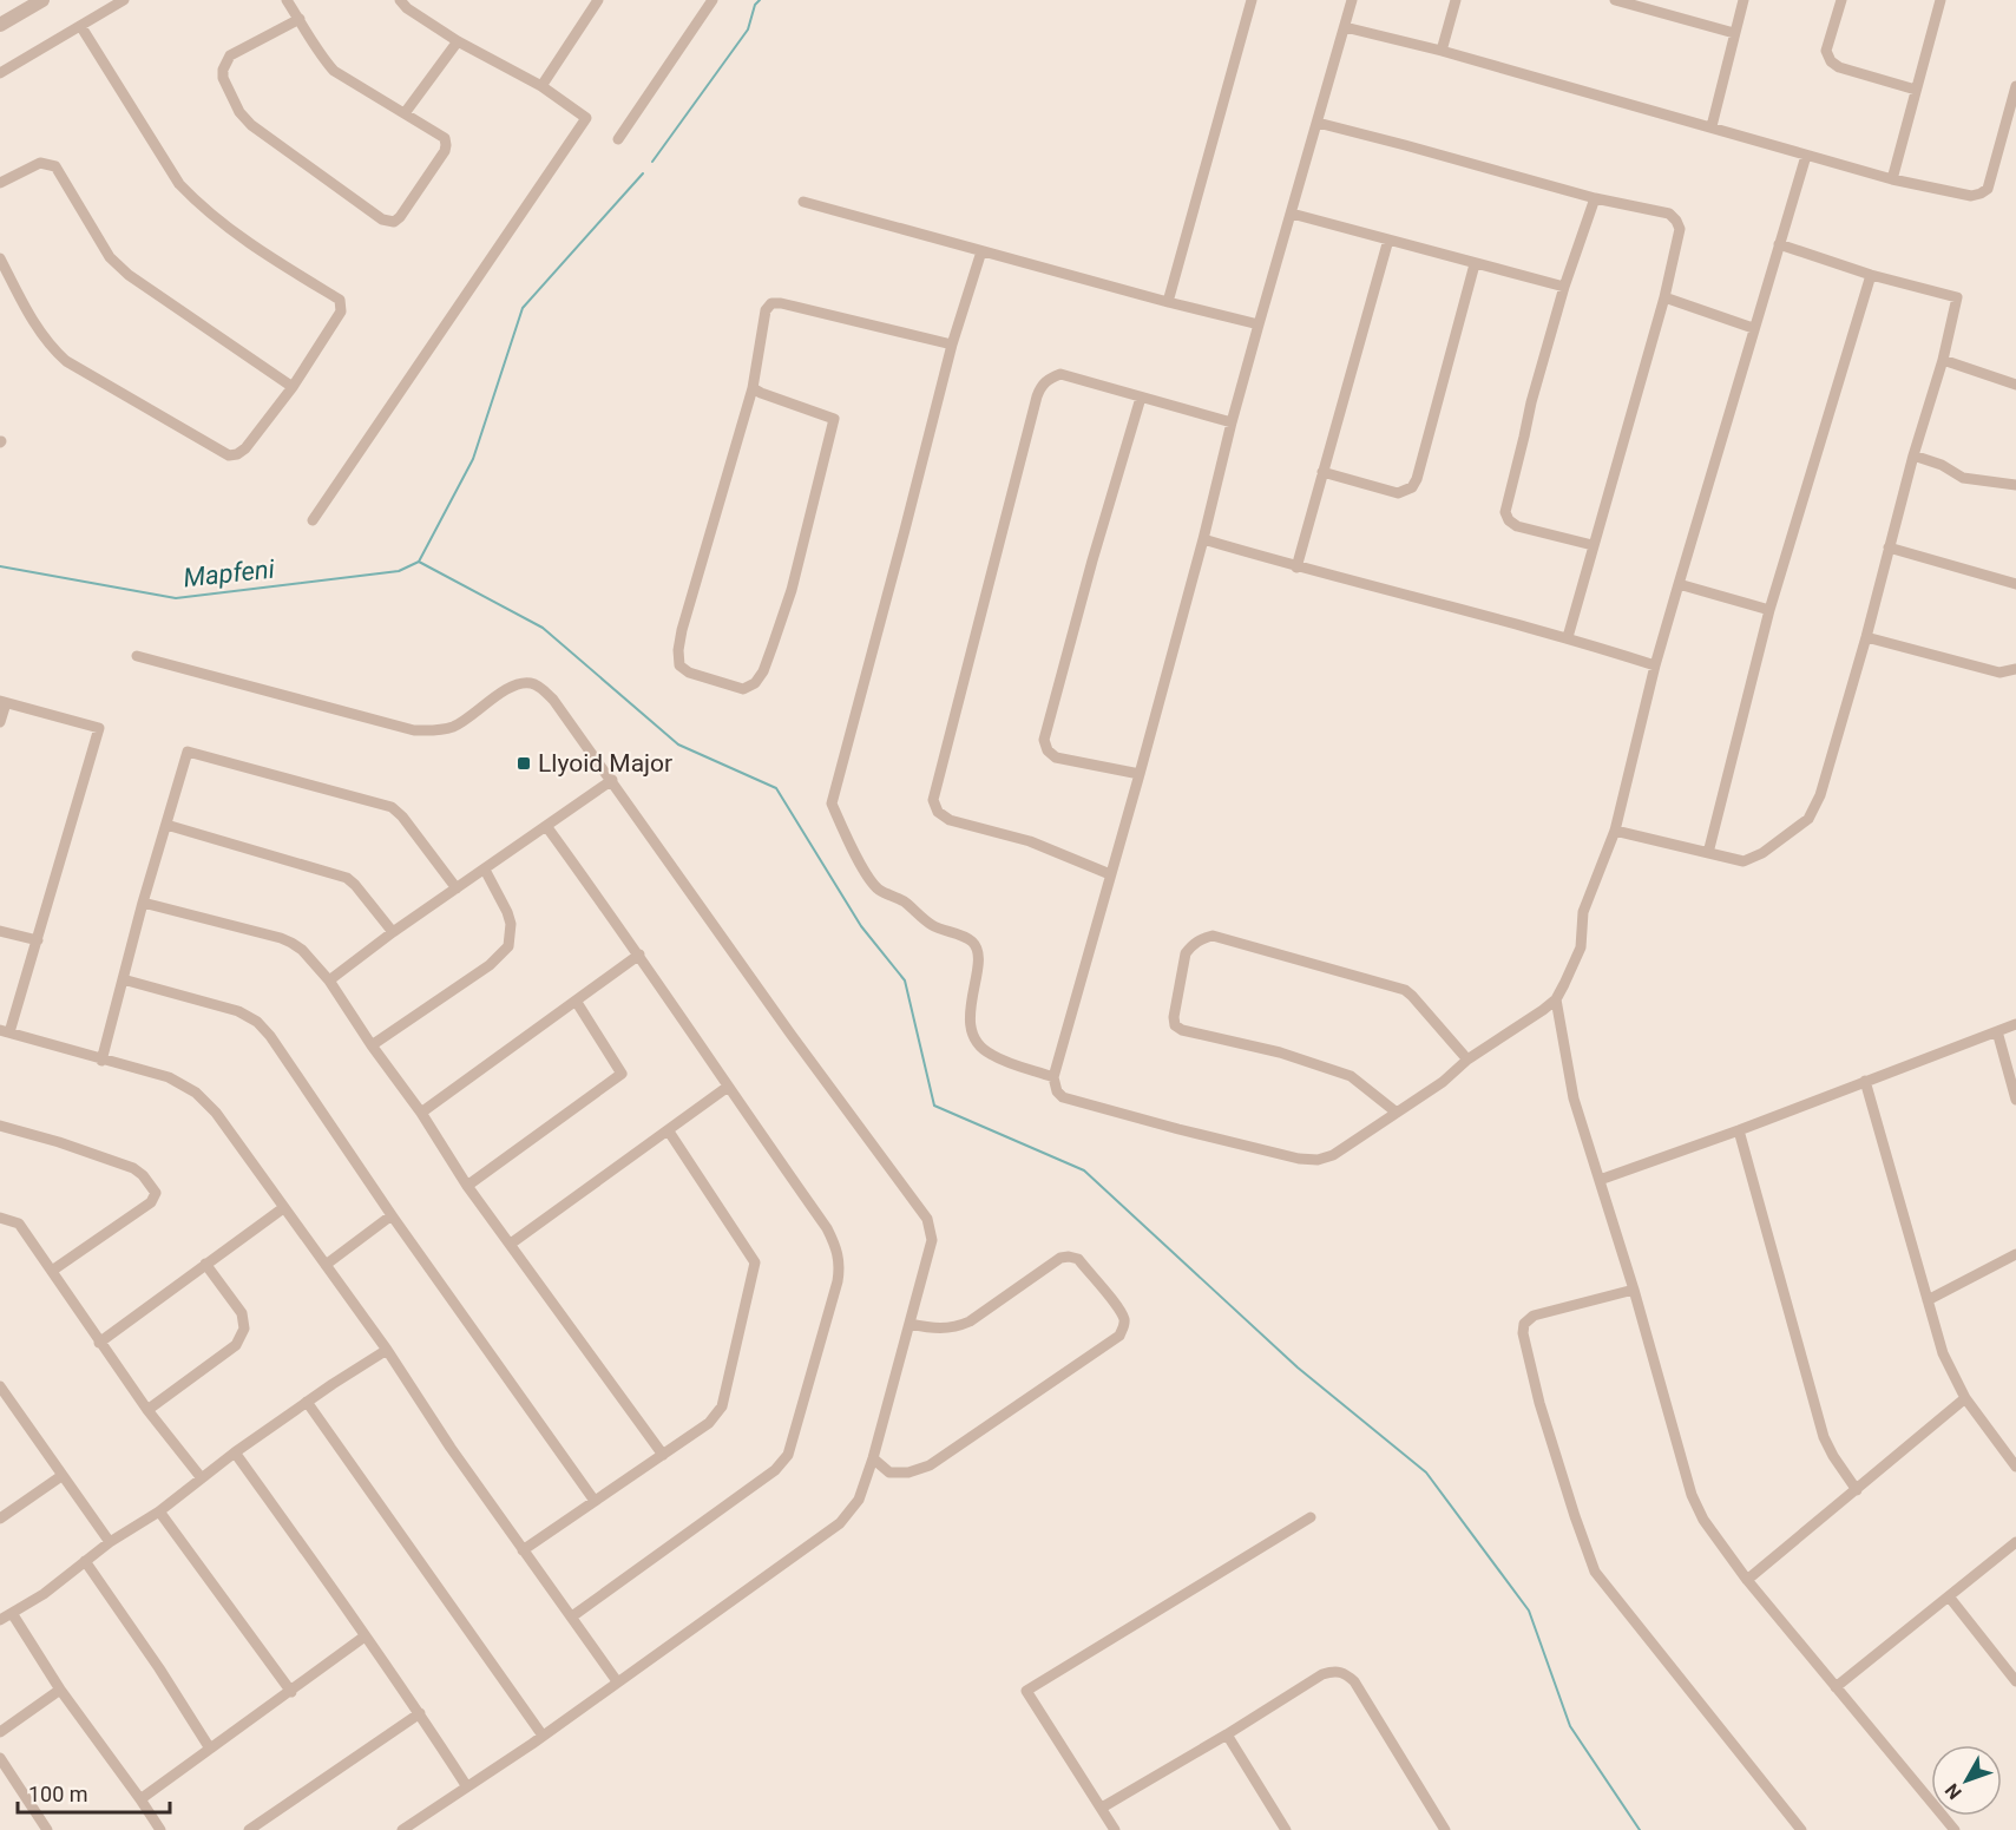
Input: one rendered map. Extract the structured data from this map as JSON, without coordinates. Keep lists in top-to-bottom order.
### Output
{
  "water": ["Mapfeni"],
  "places": {
    "transit": ["Llyoid Major"]
  },
  "scale_bar": "100 m",
  "north": "bottom left"
}
